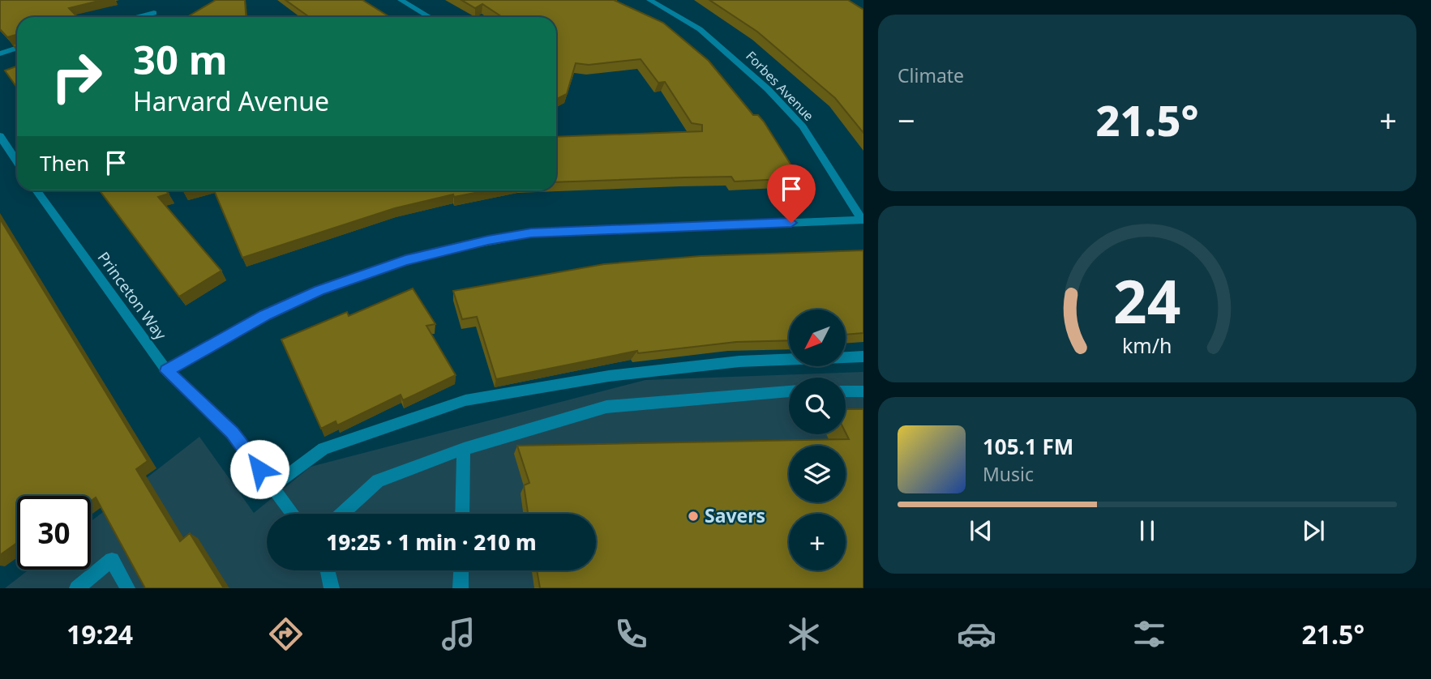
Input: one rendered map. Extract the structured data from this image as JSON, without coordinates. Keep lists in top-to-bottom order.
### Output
{
  "streets": {
    "street": ["Forbes Avenue", "Princeton Way"]
  },
  "places": ["Savers"],
  "north": "bottom left",
  "page": {
    "tile": "Climate",
    "turn": ["30 m", "Harvard Avenue"],
    "heat": ["−", "21.5°", "+"],
    "then": "Then",
    "map_buttons": "+",
    "song": ["105.1 FM", "Music"],
    "limit": "30",
    "trip": "19:25 · 1 min · 210 m",
    "tabs": ["19:24", "21.5°"],
    "gauge": ["24", "km/h"]
  }
}
